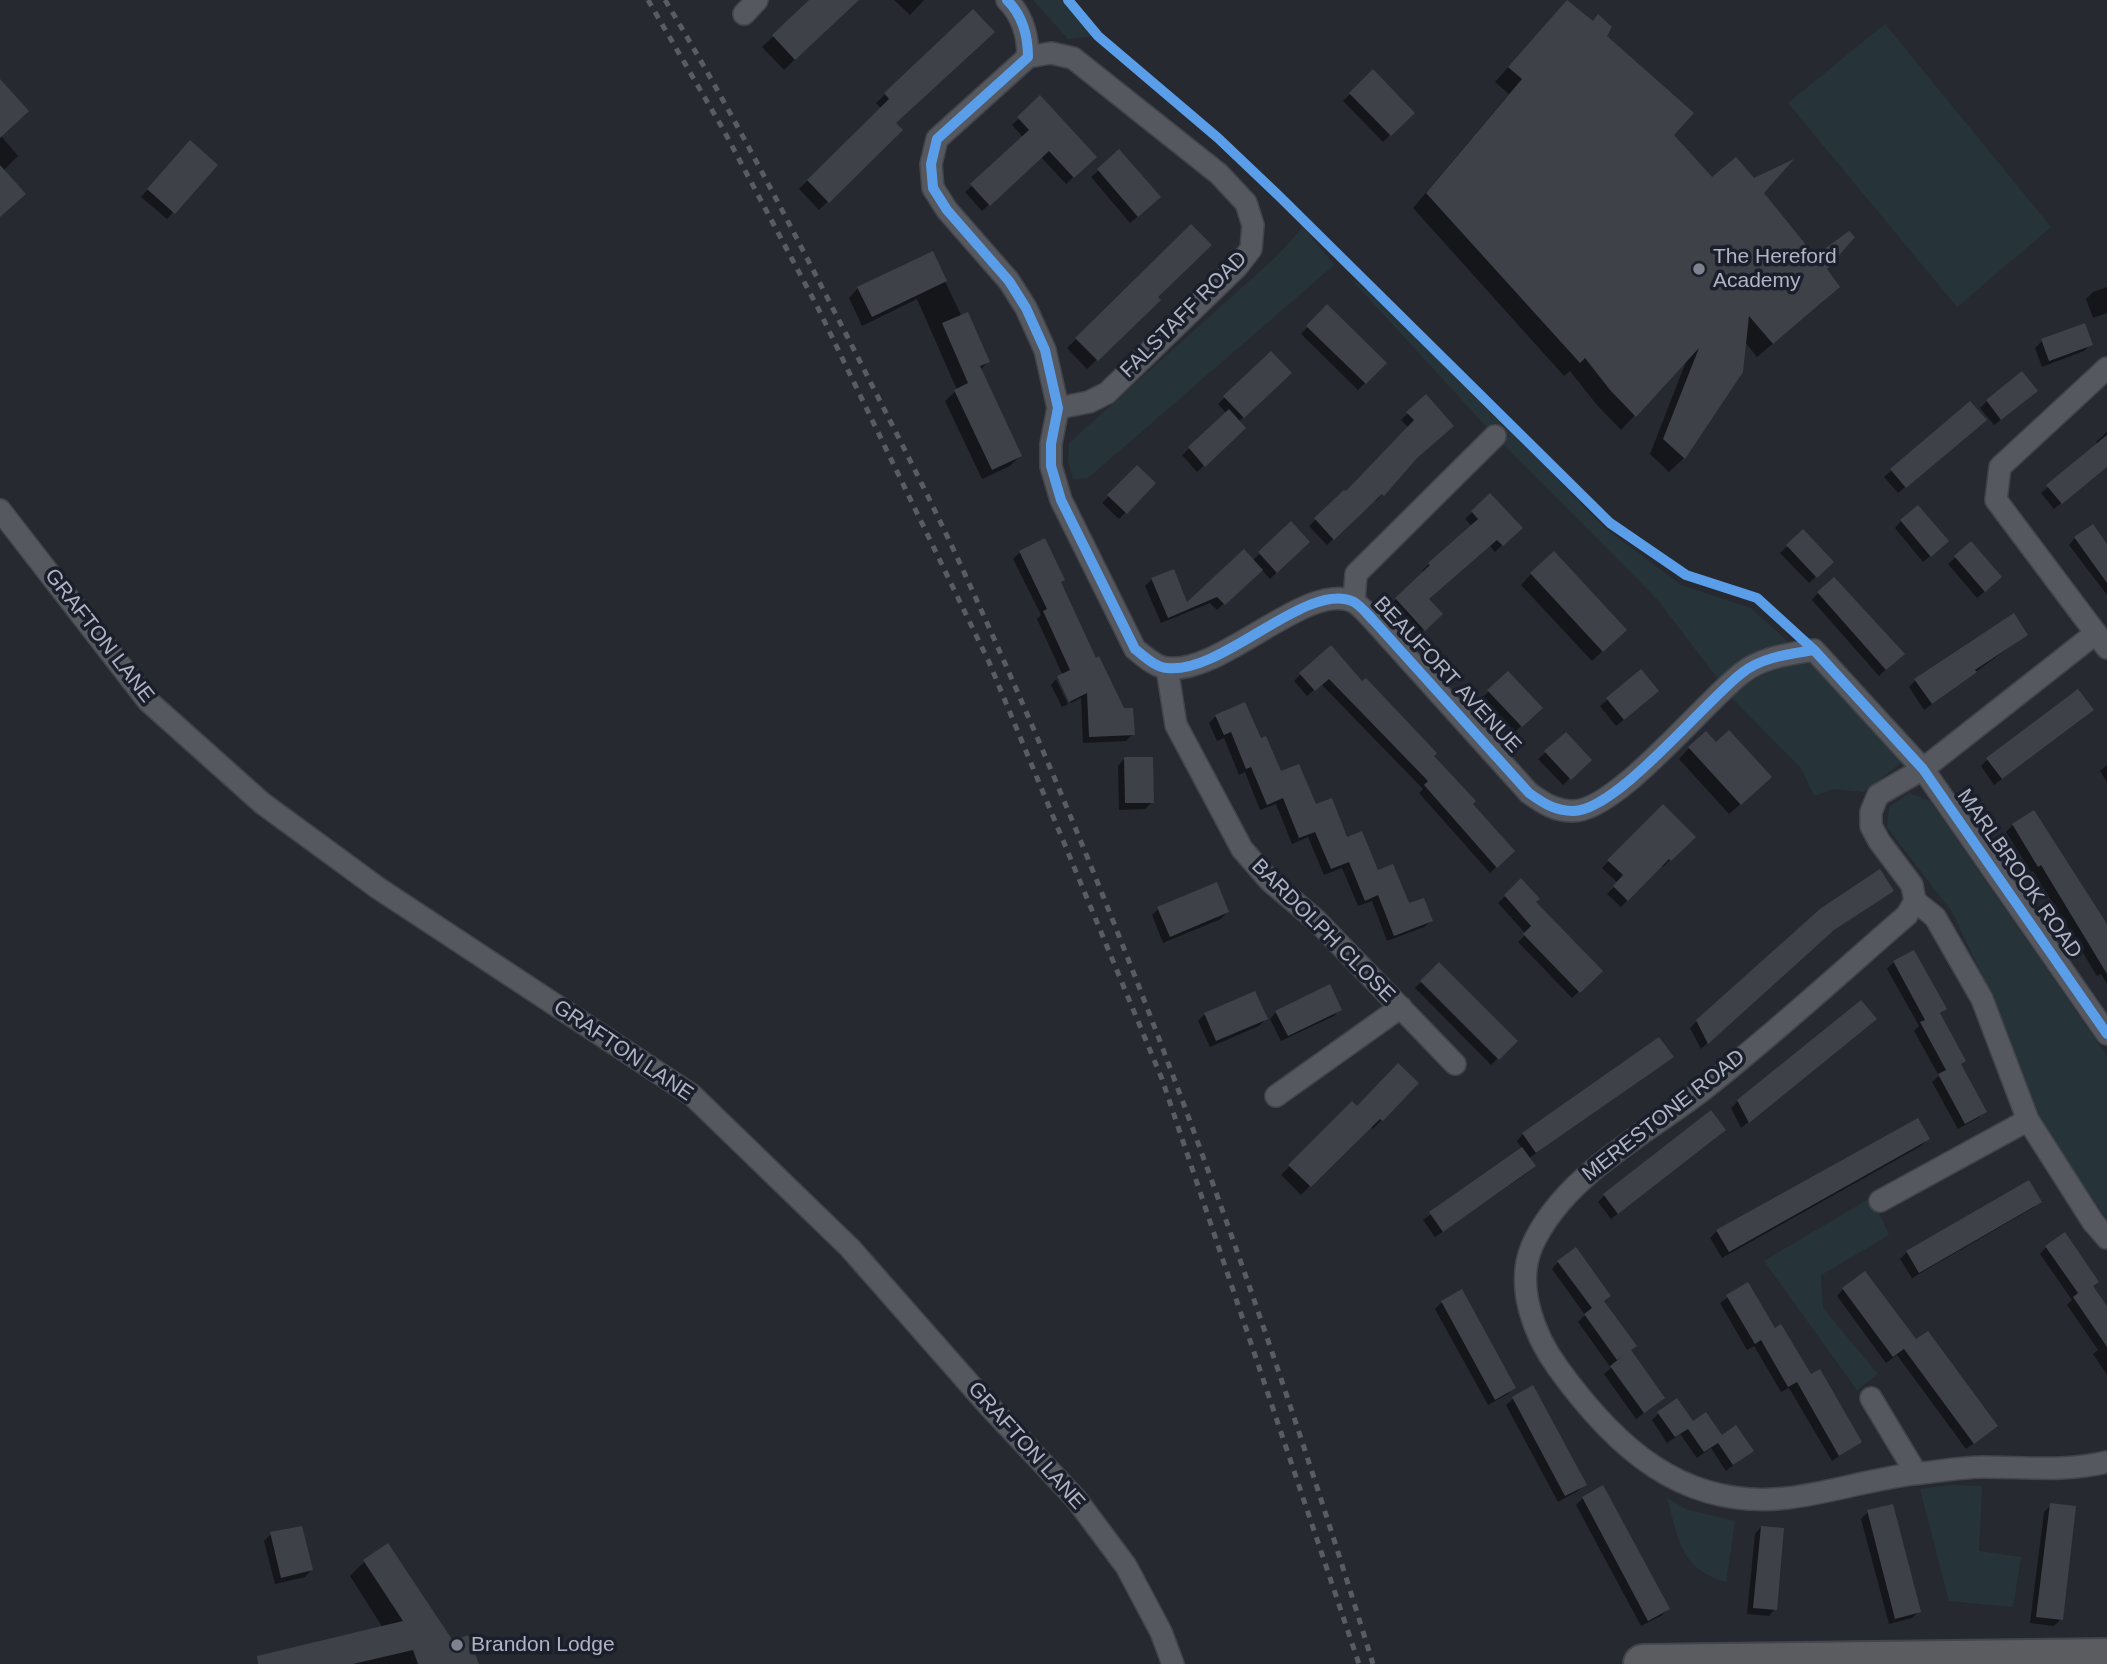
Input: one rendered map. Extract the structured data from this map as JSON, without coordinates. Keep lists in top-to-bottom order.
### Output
{
  "streets": {
    "street": [
      "FALSTAFF ROAD",
      "GRAFTON LANE",
      "BEAUFORT AVENUE",
      "MARLBROOK ROAD",
      "BARDOLPH CLOSE",
      "MERESTONE ROAD"
    ]
  },
  "crossings": [
    ["BEAUFORT AVENUE", "MARLBROOK ROAD"],
    ["BEAUFORT AVENUE", "BARDOLPH CLOSE"]
  ],
  "places": ["The Hereford Academy", "Brandon Lodge"]
}
